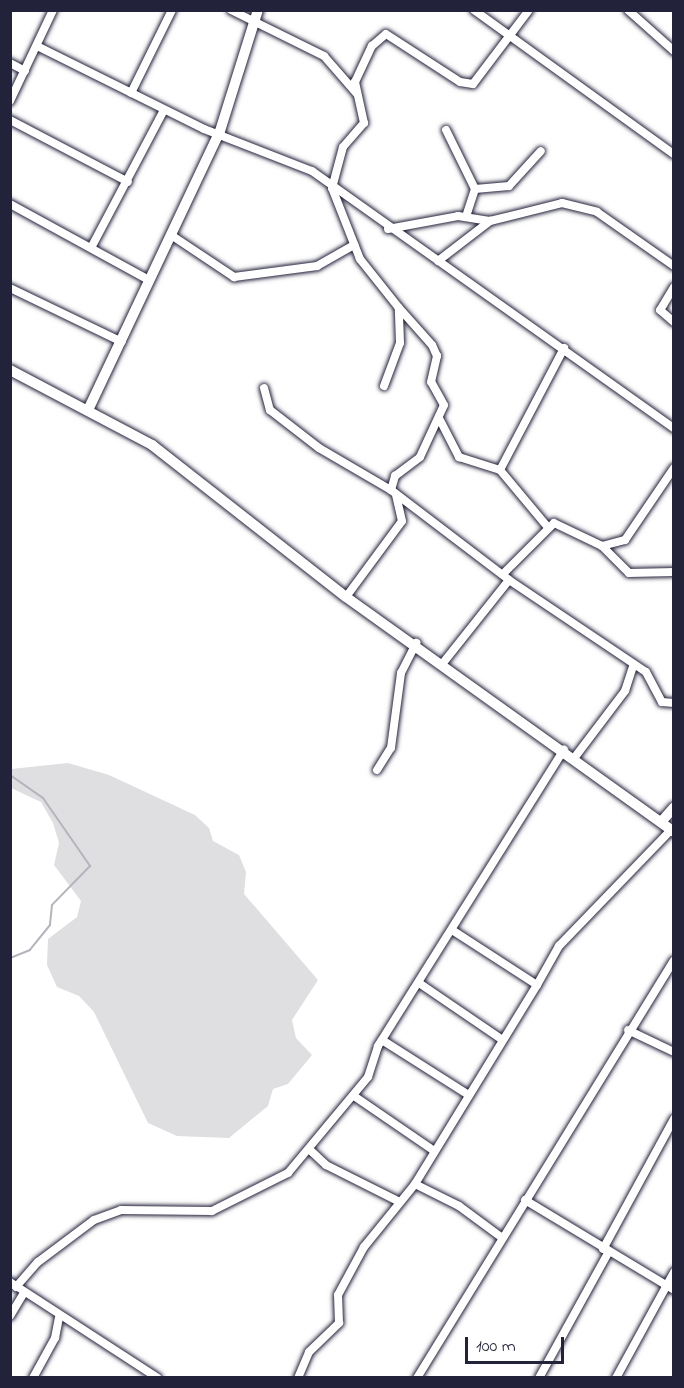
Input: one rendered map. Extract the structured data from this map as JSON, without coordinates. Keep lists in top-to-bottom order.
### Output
{
  "scale_bar": "100 m"
}
